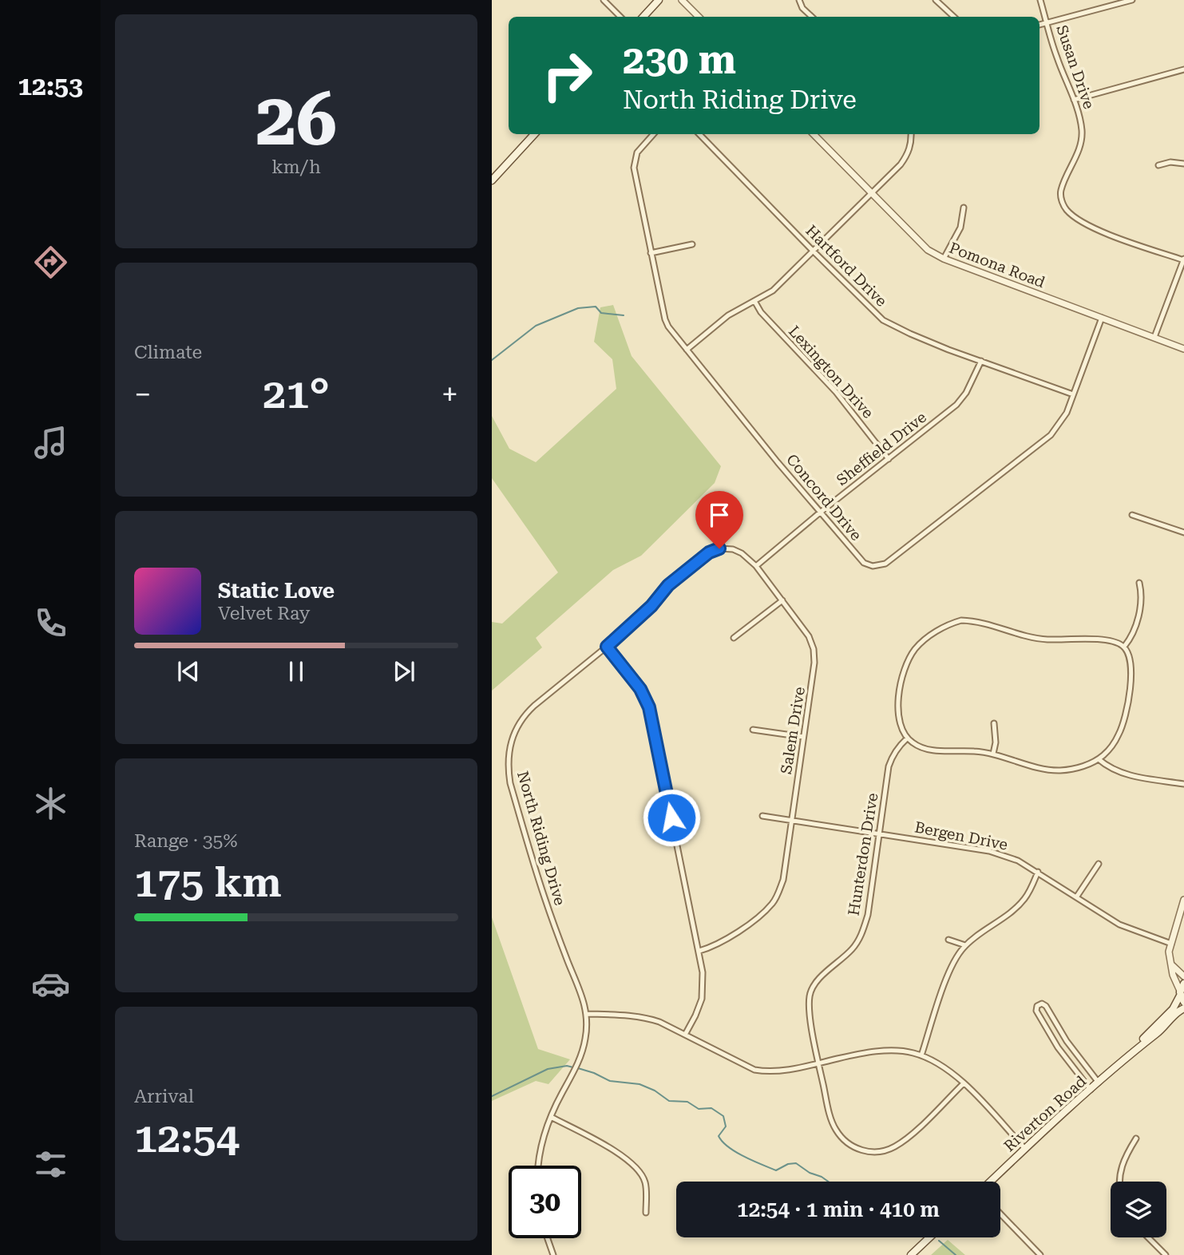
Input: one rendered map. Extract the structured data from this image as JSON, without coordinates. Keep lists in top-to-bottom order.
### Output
{
  "streets": {
    "main road": ["Riverton Road"],
    "street": [
      "Susan Drive",
      "Pomona Road",
      "Hartford Drive",
      "Lexington Drive",
      "Sheffield Drive",
      "Concord Drive",
      "Salem Drive",
      "Bergen Drive",
      "North Riding Drive",
      "Hunterdon Drive"
    ]
  },
  "crossings": [
    ["Pomona Road", "Concord Drive"],
    ["Hartford Drive", "Sheffield Drive"],
    ["Hartford Drive", "Concord Drive"],
    ["Lexington Drive", "Sheffield Drive"],
    ["Sheffield Drive", "Concord Drive"],
    ["Sheffield Drive", "Salem Drive"],
    ["Salem Drive", "Bergen Drive"],
    ["Salem Drive", "North Riding Drive"],
    ["Bergen Drive", "Hunterdon Drive"]
  ],
  "page": {
    "tabs": "12:53",
    "tile": [
      ["26", "km/h"],
      "Climate",
      ["Range · 35%", "175 km"],
      ["Arrival", "12:54"]
    ],
    "turn": ["230 m", "North Riding Drive"],
    "heat": ["−", "21°", "+"],
    "song": ["Static Love", "Velvet Ray"],
    "limit": "30",
    "trip": "12:54 · 1 min · 410 m"
  }
}
